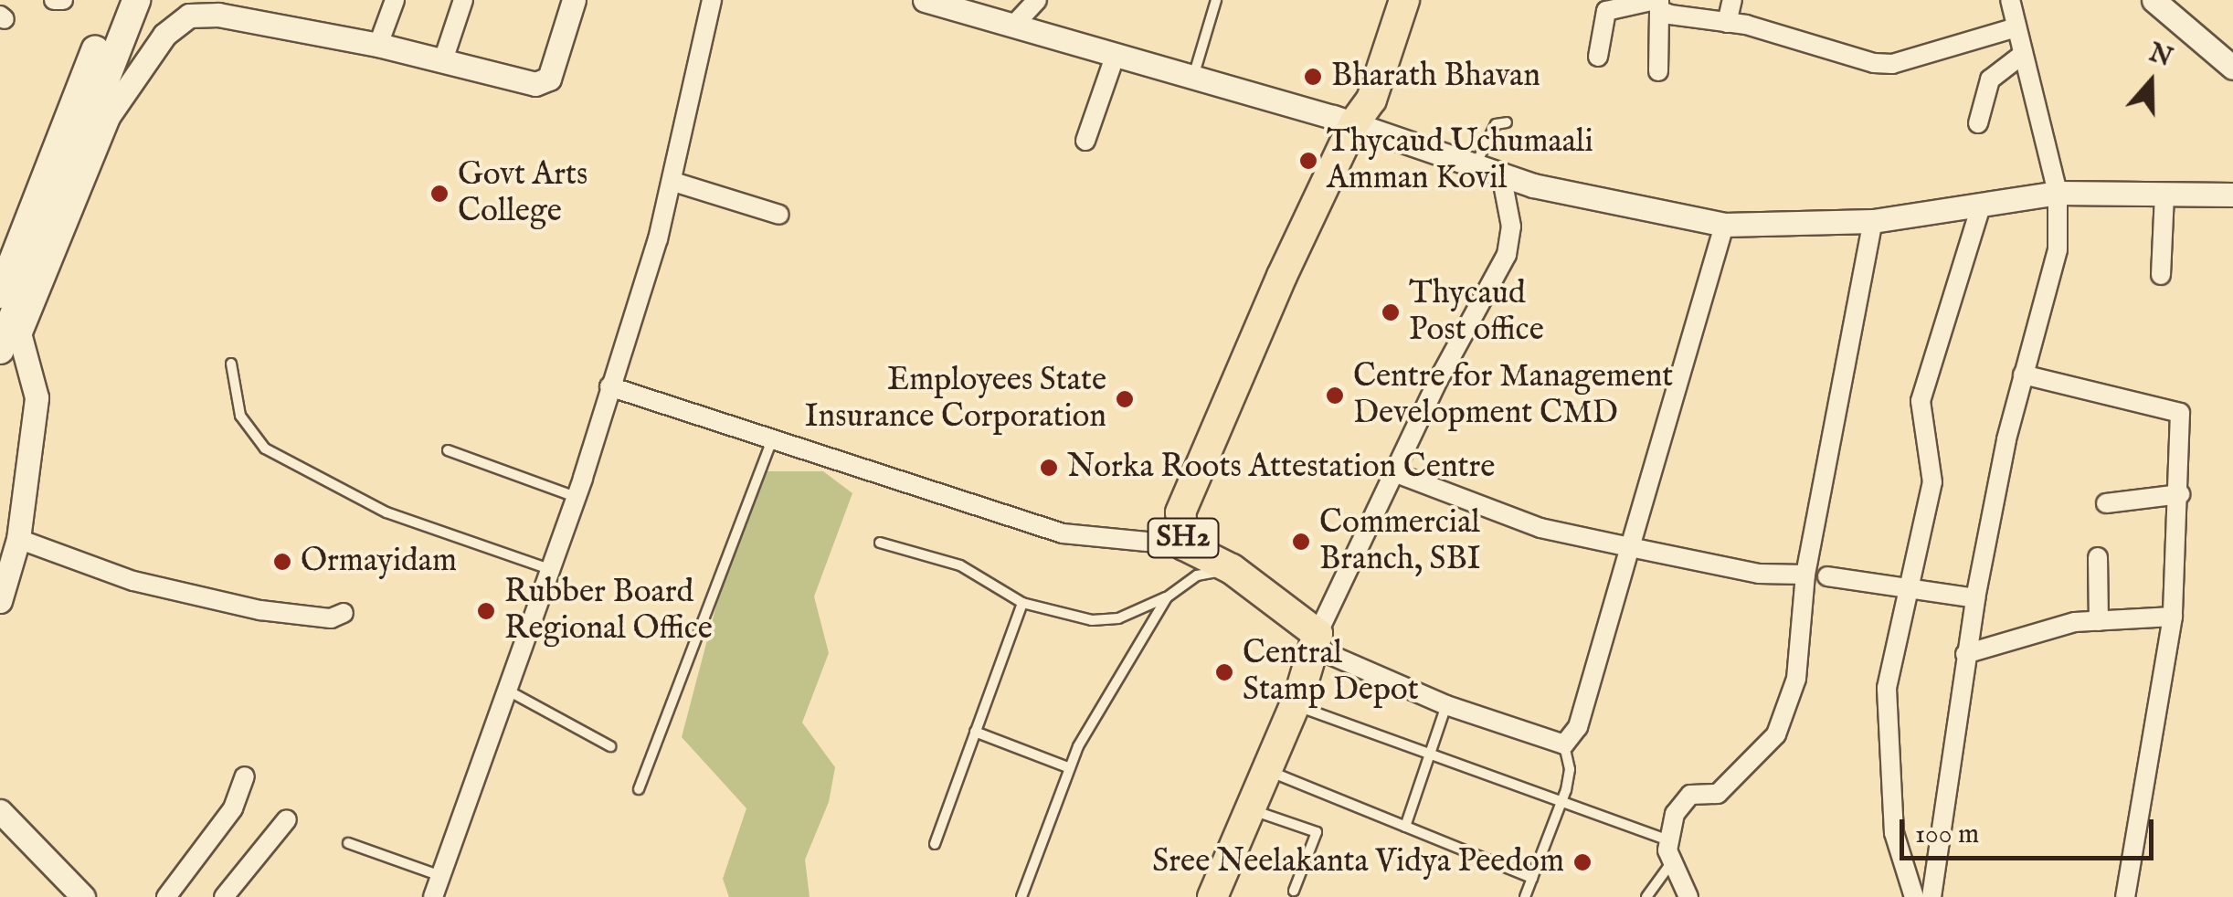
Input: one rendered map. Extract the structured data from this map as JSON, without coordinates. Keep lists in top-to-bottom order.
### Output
{
  "streets": {
    "main road": ["SH2"]
  },
  "places": [
    "Bharath Bhavan",
    "Thycaud Uchumaali Amman Kovil",
    "Govt Arts College",
    "Thycaud Post office",
    "Centre for Management Development CMD",
    "Employees State Insurance Corporation",
    "Norka Roots Attestation Centre",
    "Commercial Branch, SBI",
    "Ormayidam",
    "Rubber Board Regional Office",
    "Central Stamp Depot",
    "Sree Neelakanta Vidya Peedom"
  ],
  "scale_bar": "100 m",
  "north": "top"
}
